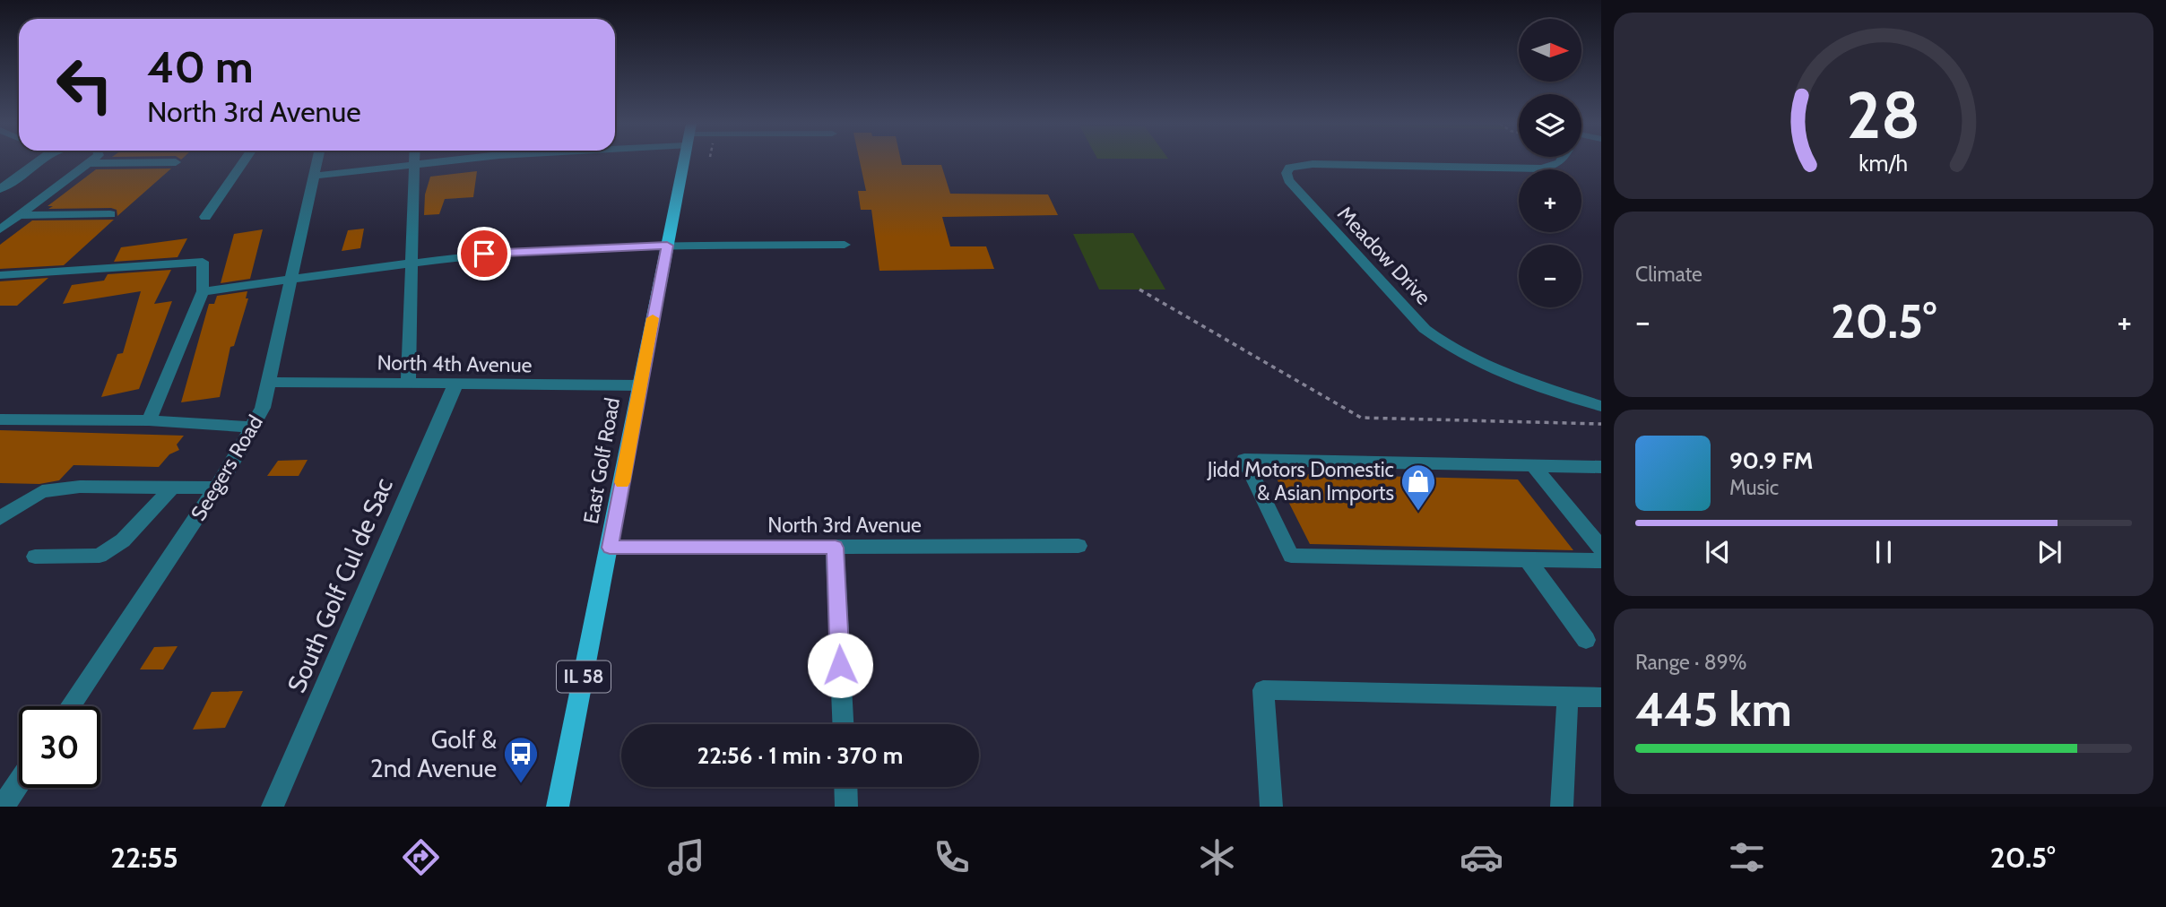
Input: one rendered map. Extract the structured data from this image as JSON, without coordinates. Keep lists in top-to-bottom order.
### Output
{
  "streets": {
    "main road": ["East Golf Road", "IL 58"],
    "street": [
      "Meadow Drive",
      "North 4th Avenue",
      "Seegers Road",
      "North 3rd Avenue",
      "South Golf Cul de Sac"
    ]
  },
  "crossings": [
    ["North 4th Avenue", "East Golf Road"],
    ["North 4th Avenue", "Seegers Road"],
    ["North 4th Avenue", "South Golf Cul de Sac"],
    ["East Golf Road", "North 3rd Avenue"]
  ],
  "places": {
    "shop": ["Jidd Motors Domestic & Asian Imports"],
    "bus stop": ["Golf & 2nd Avenue"]
  },
  "north": "right",
  "page": {
    "map_buttons": ["+", "−"],
    "turn": ["40 m", "North 3rd Avenue"],
    "tile": [
      "Climate",
      ["Range · 89%", "445 km"]
    ],
    "heat": ["−", "20.5°", "+"],
    "song": ["90.9 FM", "Music"],
    "limit": "30",
    "trip": "22:56 · 1 min · 370 m",
    "tabs": ["22:55", "20.5°"],
    "gauge": ["28", "km/h"]
  }
}
